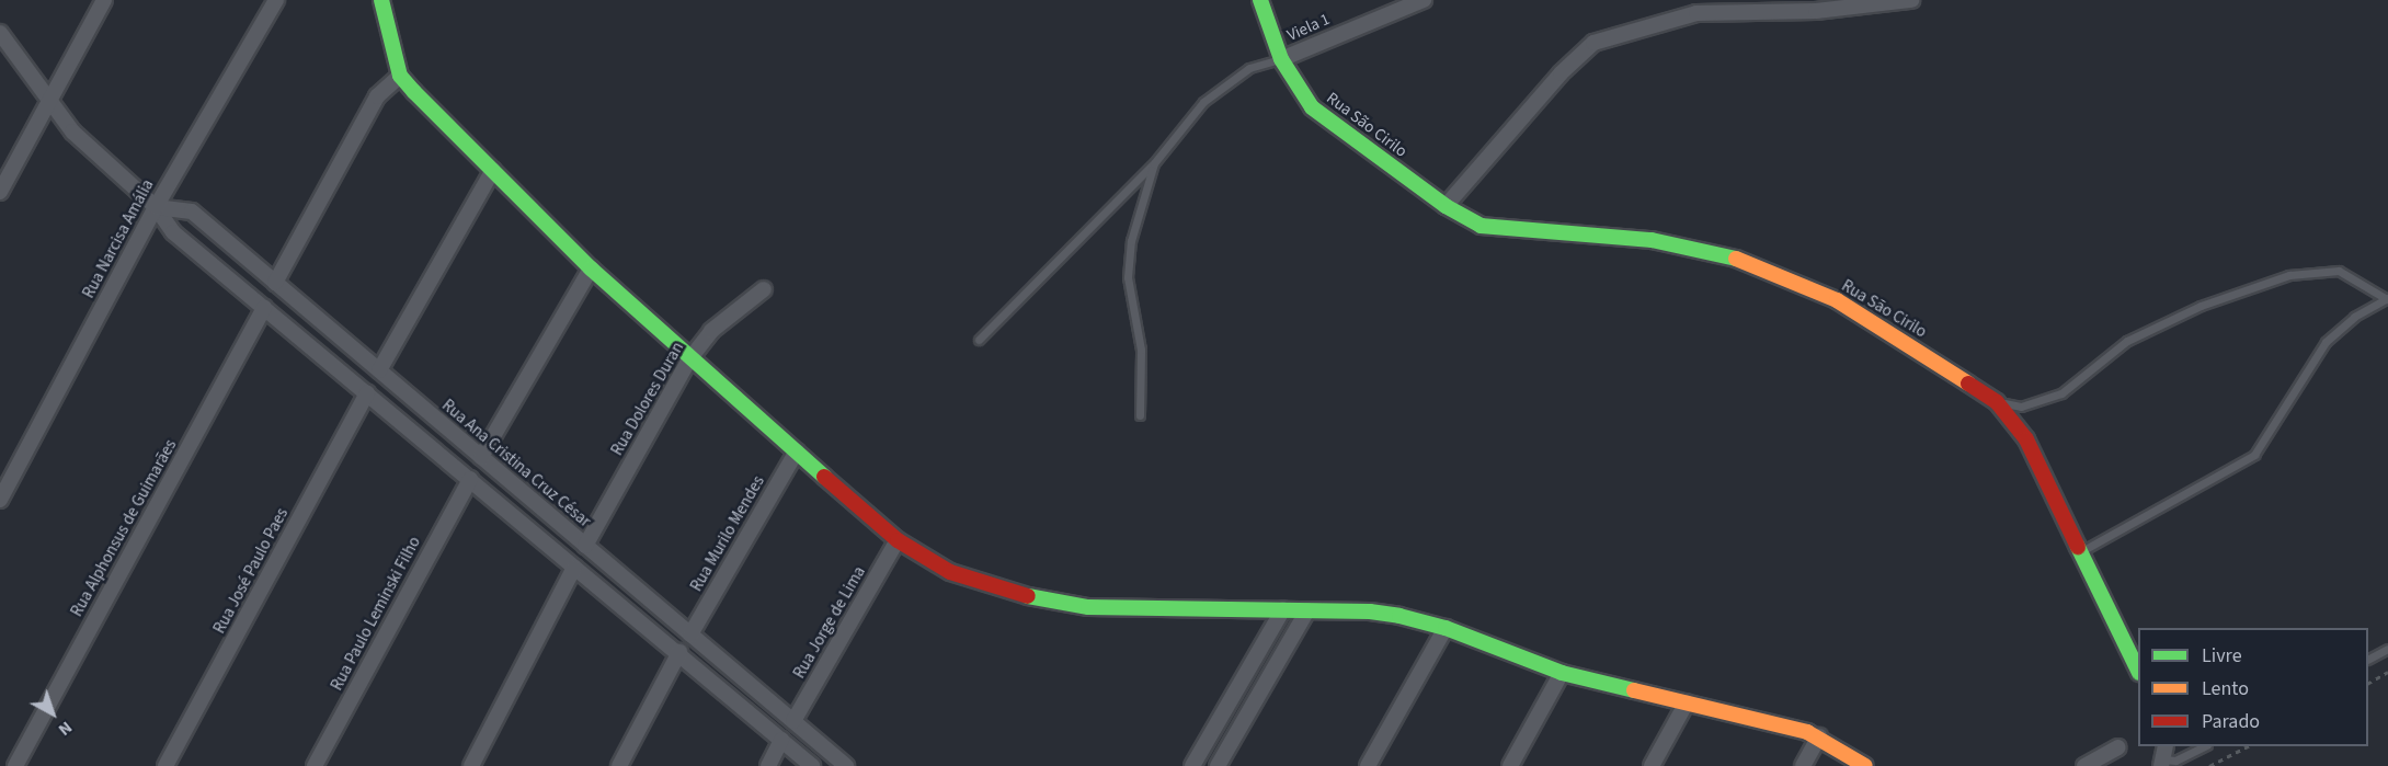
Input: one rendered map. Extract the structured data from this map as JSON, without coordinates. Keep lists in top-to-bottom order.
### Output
{
  "streets": {
    "street": [
      "Viela 1",
      "Rua São Cirilo",
      "Rua Narcisa Amália",
      "Rua Dolores Duran",
      "Rua Ana Cristina Cruz César",
      "Rua Alphonsus de Guimarães",
      "Rua Murilo Mendes",
      "Rua José Paulo Paes",
      "Rua Paulo Leminski Filho",
      "Rua Jorge de Lima"
    ]
  },
  "crossings": [
    ["Viela 1", "Rua São Cirilo"],
    ["Rua Narcisa Amália", "Rua Ana Cristina Cruz César"],
    ["Rua Dolores Duran", "Rua Ana Cristina Cruz César"],
    ["Rua Ana Cristina Cruz César", "Rua Murilo Mendes"],
    ["Rua Ana Cristina Cruz César", "Rua Jorge de Lima"]
  ],
  "legend": ["Livre", "Lento", "Parado"],
  "north": "bottom right"
}
